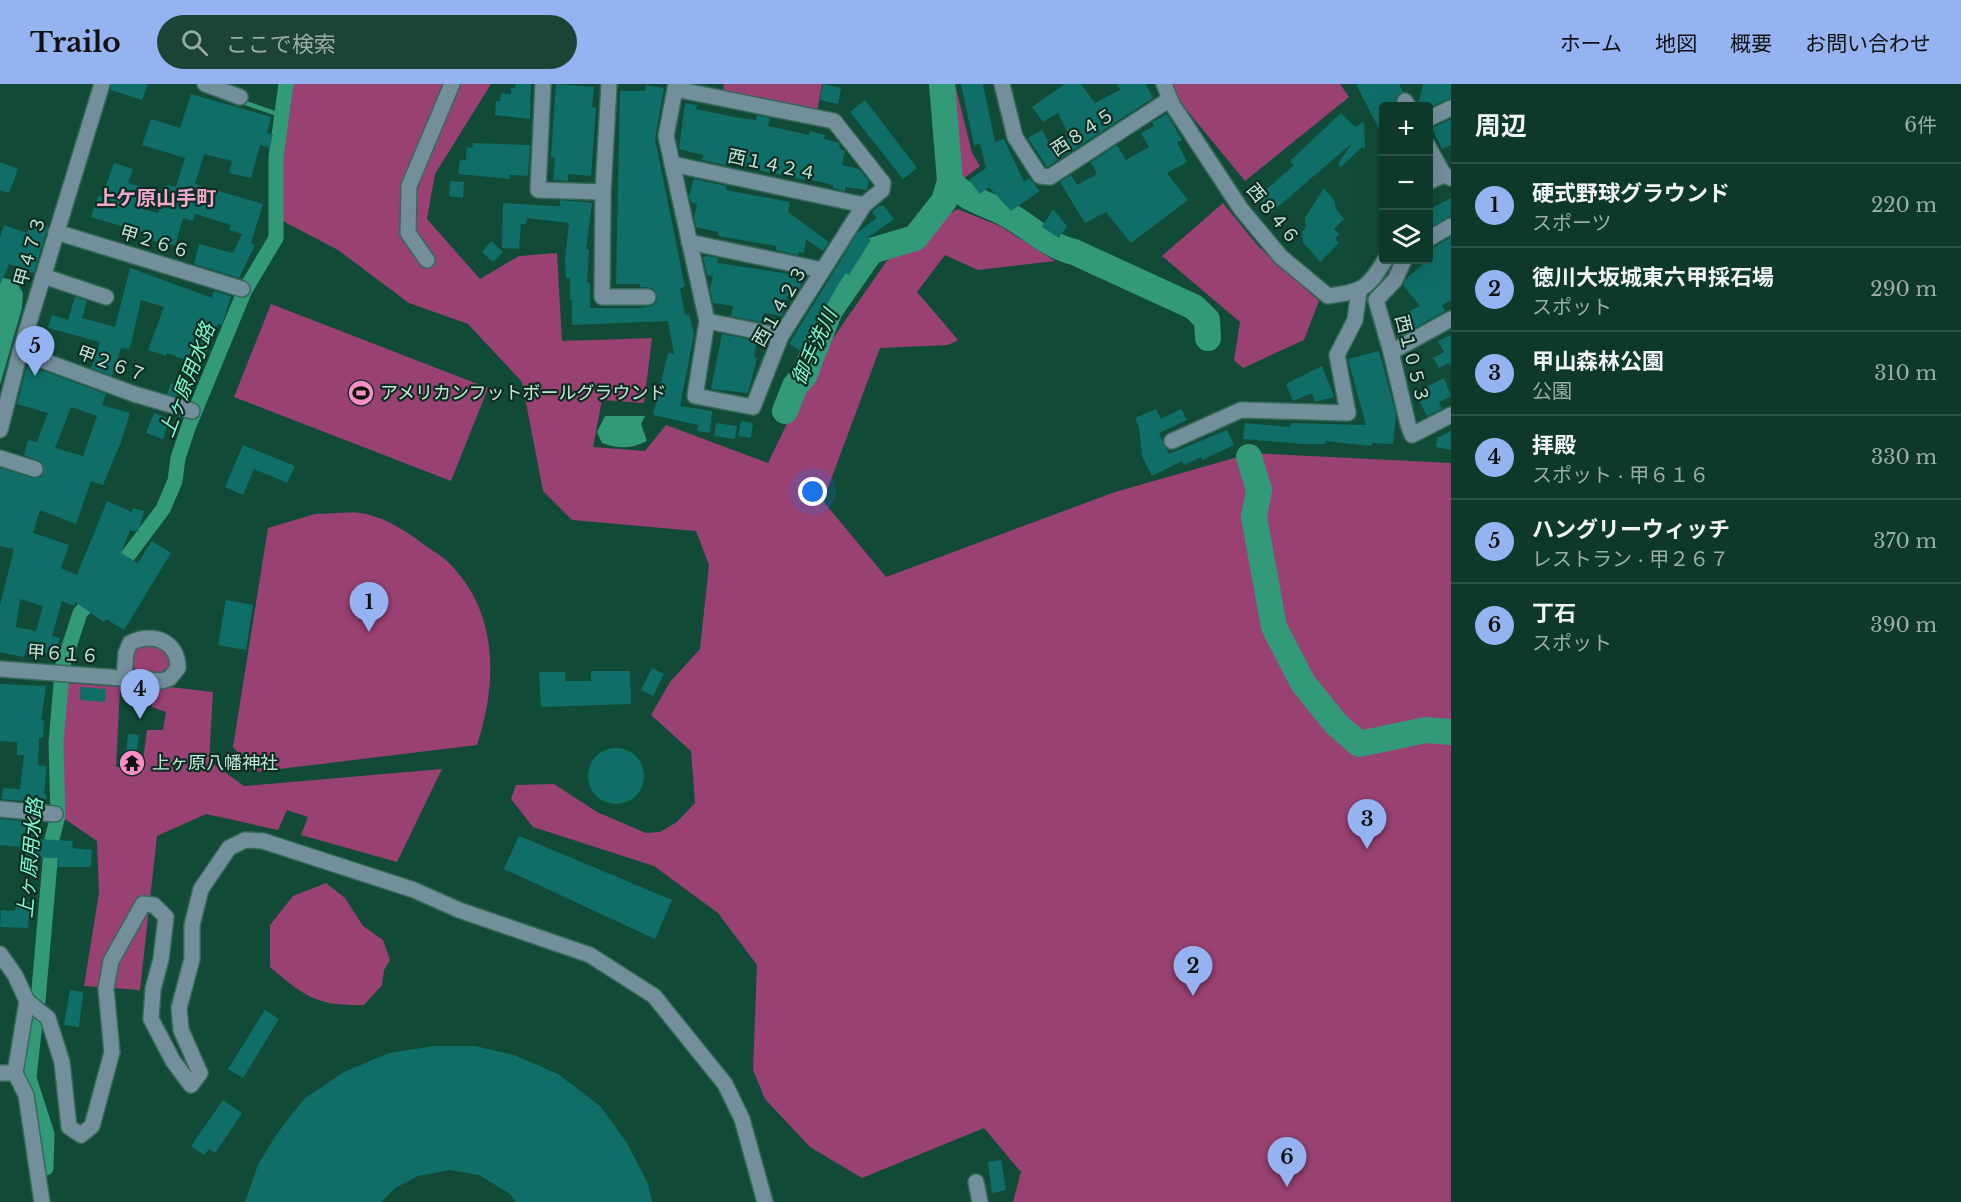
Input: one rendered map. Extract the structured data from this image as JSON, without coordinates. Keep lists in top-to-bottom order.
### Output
{
  "streets": {
    "street": [
      "西８４５",
      "西１４２４",
      "西８４６",
      "甲２６６",
      "甲４７３",
      "西１４２３",
      "西１０５３",
      "甲２６７",
      "甲６１６"
    ]
  },
  "crossings": [
    ["西８４５", "西８４６"],
    ["西１４２４", "西１４２３"],
    ["甲２６６", "甲４７３"],
    ["甲４７３", "甲２６７"]
  ],
  "districts": ["上ケ原山手町"],
  "water": ["御手洗川", "上ヶ原用水路"],
  "places": {
    "sports": ["アメリカンフットボールグラウンド"],
    "temple": ["上ヶ原八幡神社"]
  },
  "page": {
    "header": "Trailo",
    "search": "ここで検索",
    "nav": [
      "ホーム",
      "地図",
      "概要",
      "お問い合わせ"
    ],
    "heading": ["周辺", "6件"],
    "map_buttons": ["+", "−"],
    "list": [
      {
        "mark": "1",
        "name": "硬式野球グラウンド",
        "note": "スポーツ",
        "value": "220 m"
      },
      {
        "mark": "2",
        "name": "徳川大坂城東六甲採石場",
        "note": "スポット",
        "value": "290 m"
      },
      {
        "mark": "3",
        "name": "甲山森林公園",
        "note": "公園",
        "value": "310 m"
      },
      {
        "mark": "4",
        "name": "拝殿",
        "note": "スポット · 甲６１６",
        "value": "330 m"
      },
      {
        "mark": "5",
        "name": "ハングリーウィッチ",
        "note": "レストラン · 甲２６７",
        "value": "370 m"
      },
      {
        "mark": "6",
        "name": "丁石",
        "note": "スポット",
        "value": "390 m"
      }
    ],
    "pins": [
      "5",
      "1",
      "4",
      "3",
      "2",
      "6"
    ]
  }
}
